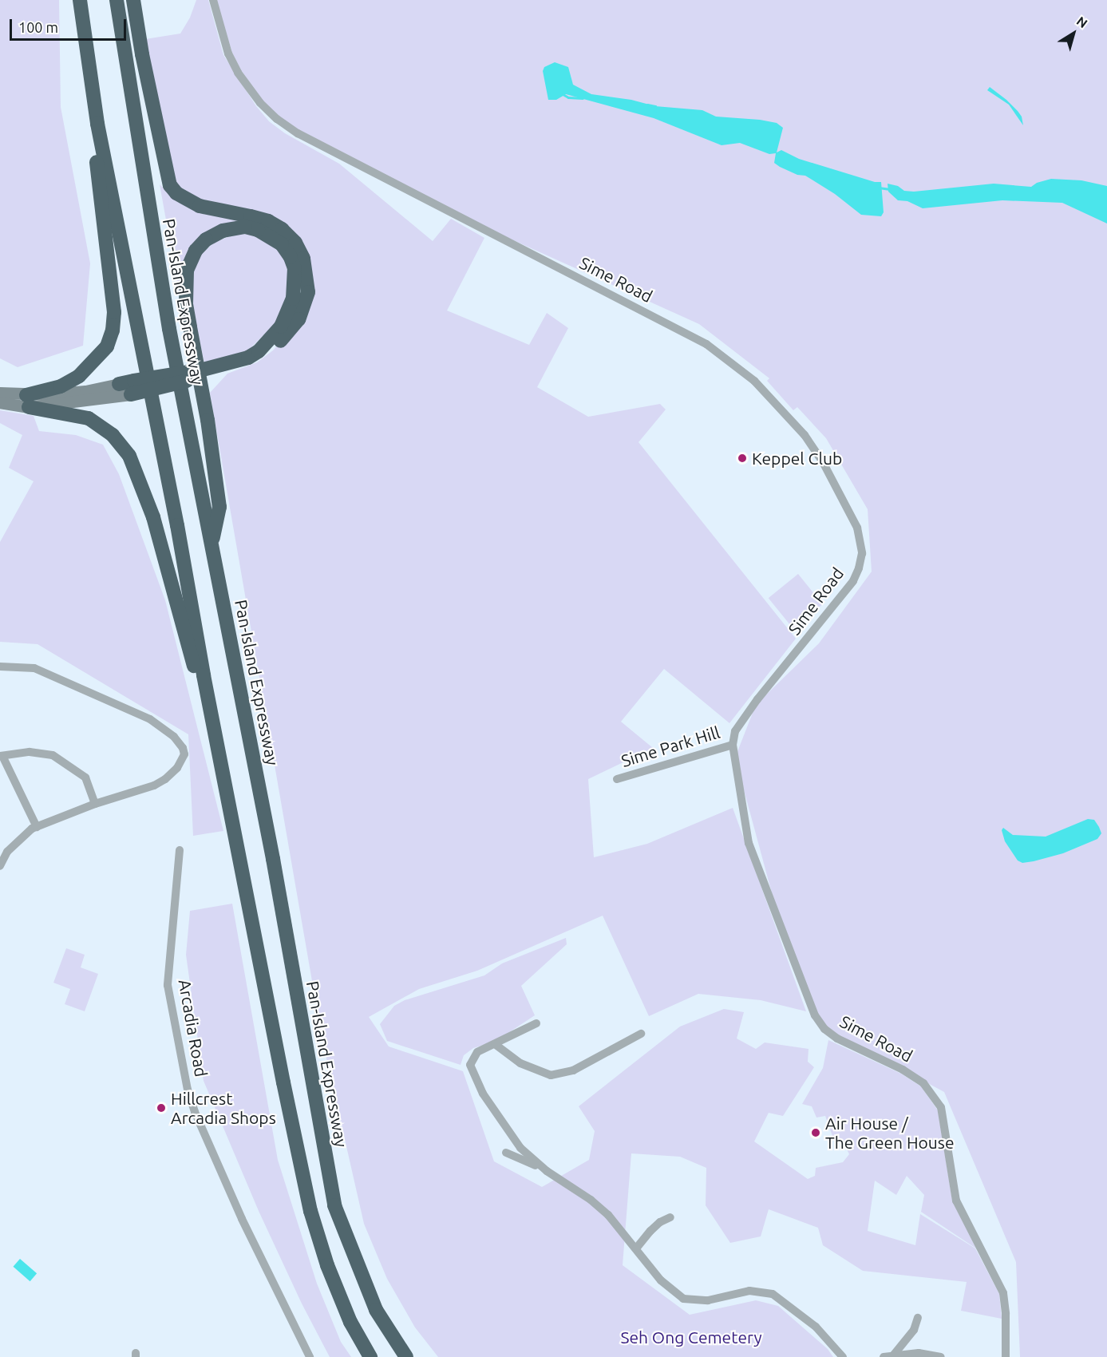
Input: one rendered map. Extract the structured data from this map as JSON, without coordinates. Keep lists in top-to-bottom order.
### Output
{
  "streets": {
    "highway": ["Pan-Island Expressway"],
    "street": ["Sime Road", "Sime Park Hill", "Arcadia Road"]
  },
  "crossings": [
    ["Sime Road", "Sime Park Hill"]
  ],
  "parks": ["Seh Ong Cemetery"],
  "places": ["Keppel Club", "Hillcrest Arcadia Shops", "Air House / The Green House"],
  "scale_bar": "100 m",
  "north": "top right"
}
